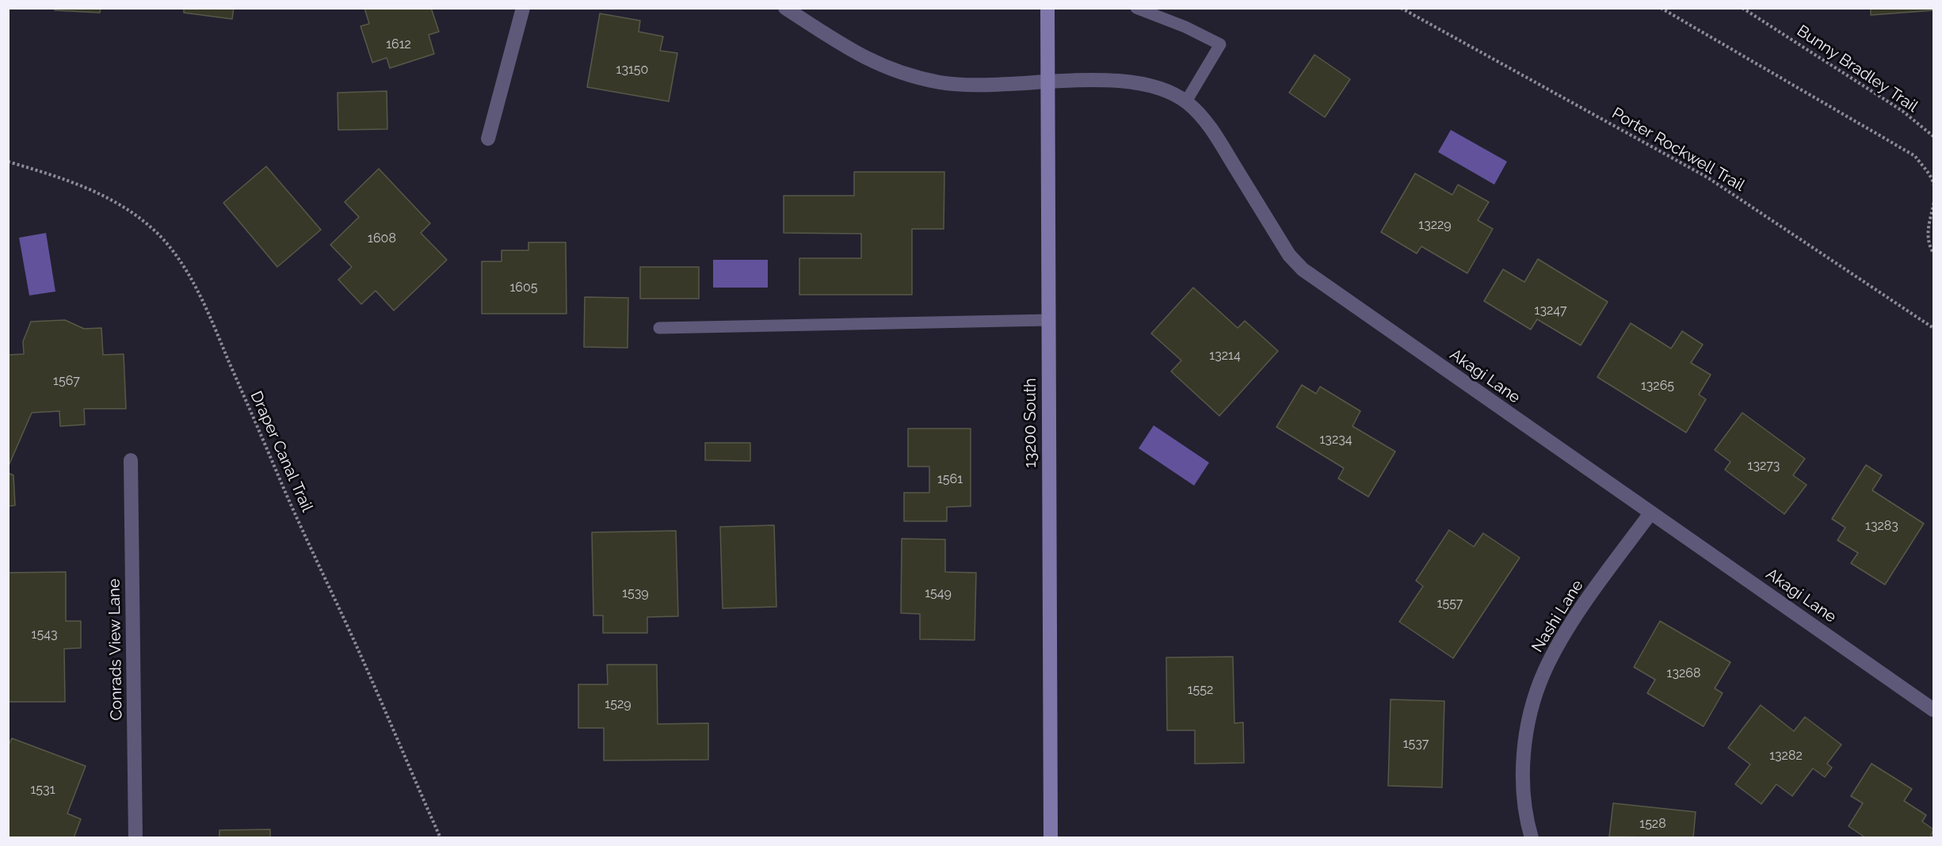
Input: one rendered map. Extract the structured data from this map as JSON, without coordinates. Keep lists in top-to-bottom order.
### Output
{
  "streets": {
    "street": [
      "Akagi Lane",
      "13200 South",
      "Nashi Lane",
      "Conrads View Lane"
    ],
    "path": ["Bunny Bradley Trail", "Porter Rockwell Trail", "Draper Canal Trail"]
  },
  "crossings": [
    ["Akagi Lane", "13200 South"],
    ["Akagi Lane", "Nashi Lane"]
  ],
  "house_numbers": [
    "1612",
    "13150",
    "13229",
    "1608",
    "1605",
    "13247",
    "13214",
    "1567",
    "13265",
    "13234",
    "13273",
    "1561",
    "13283",
    "1539",
    "1549",
    "1557",
    "1543",
    "13268",
    "1552",
    "1529",
    "1537",
    "13282",
    "1531",
    "1528"
  ]
}
